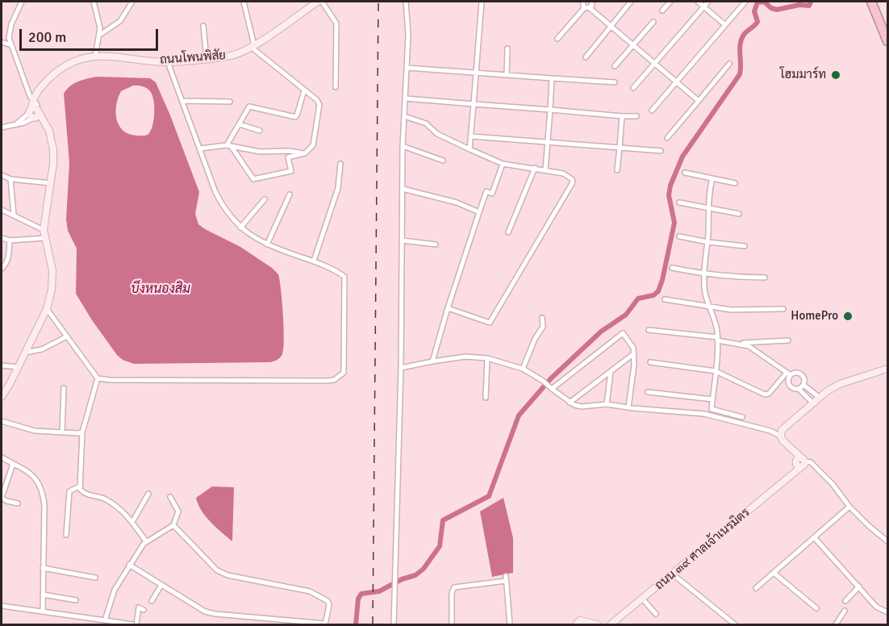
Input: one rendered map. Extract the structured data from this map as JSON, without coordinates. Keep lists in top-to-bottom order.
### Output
{
  "streets": {
    "street": ["ถนนโพนพิสัย", "ถนน ๓๙ ศาลเจ้าเนรมิตร"]
  },
  "water": ["บึงหนองสิม"],
  "places": ["โฮมมาร์ท", "HomePro"],
  "scale_bar": "200 m"
}
